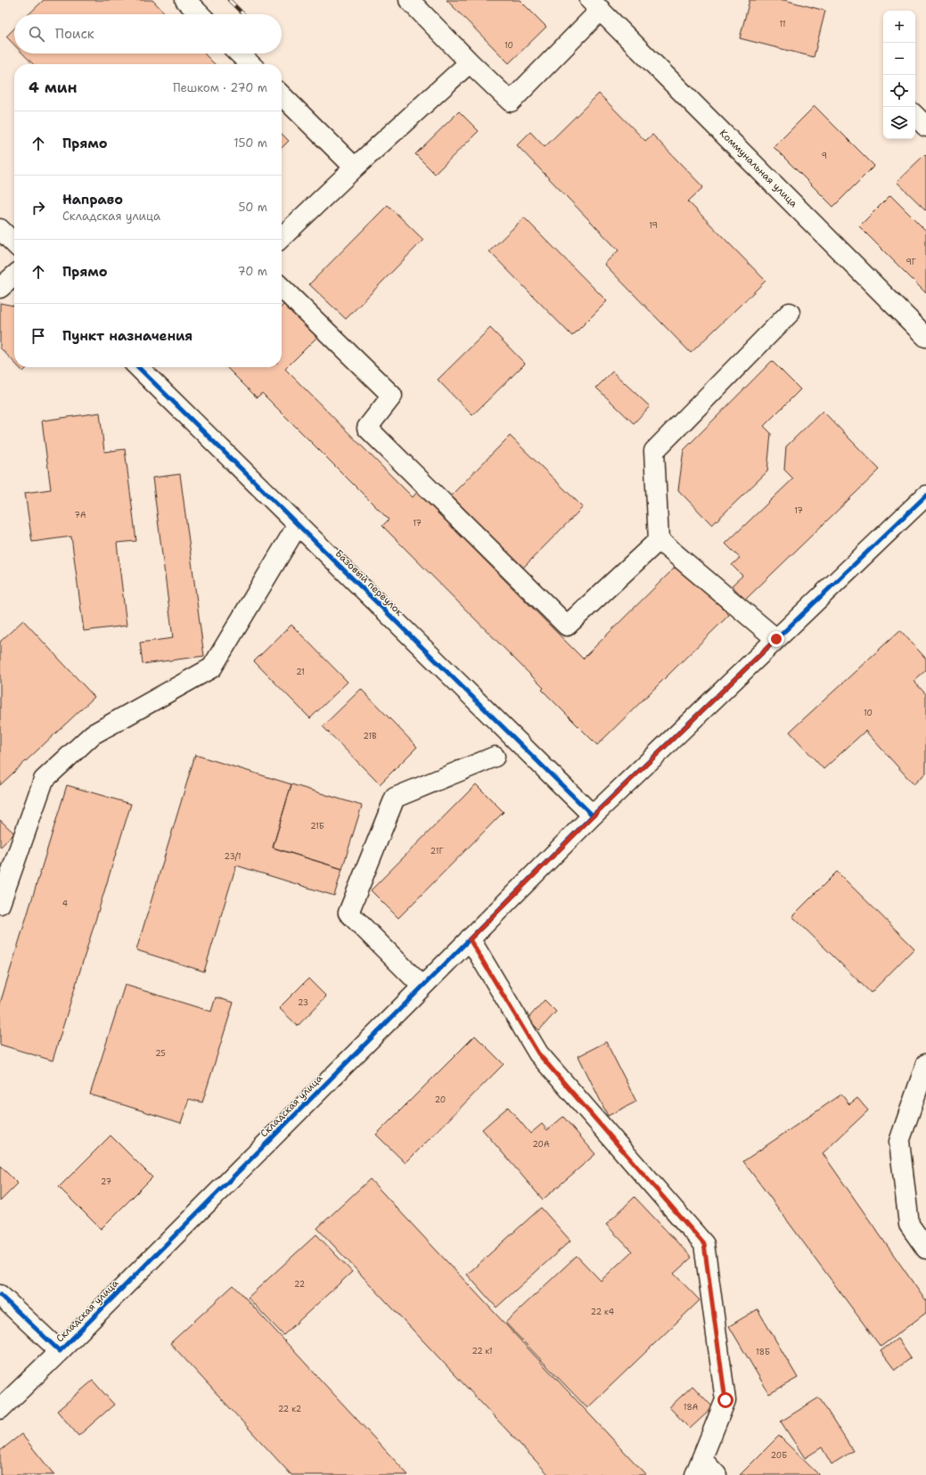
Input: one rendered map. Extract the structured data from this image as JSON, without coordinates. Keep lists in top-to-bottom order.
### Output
{
  "streets": {
    "street": ["Коммунальная улица", "Базовый переулок", "Складская улица"]
  },
  "crossings": [
    ["Базовый переулок", "Складская улица"]
  ],
  "house_numbers": [
    "11",
    "10",
    "9",
    "19",
    "9Г",
    "17",
    "7А",
    "17",
    "21",
    "10",
    "21В",
    "21Б",
    "21Г",
    "23/1",
    "4",
    "23",
    "25",
    "20",
    "20А",
    "27",
    "22",
    "22 к4",
    "22 к1",
    "18Б",
    "18А",
    "22 к2",
    "20Б"
  ],
  "page": {
    "map_buttons": ["+", "−"],
    "search": "Поиск",
    "heading": ["4 мин", "Пешком · 270 m"],
    "list": [
      ["Прямо", "150 m"],
      ["Направо", "Складская улица", "50 m"],
      ["Прямо", "70 m"],
      "Пункт назначения"
    ]
  }
}
